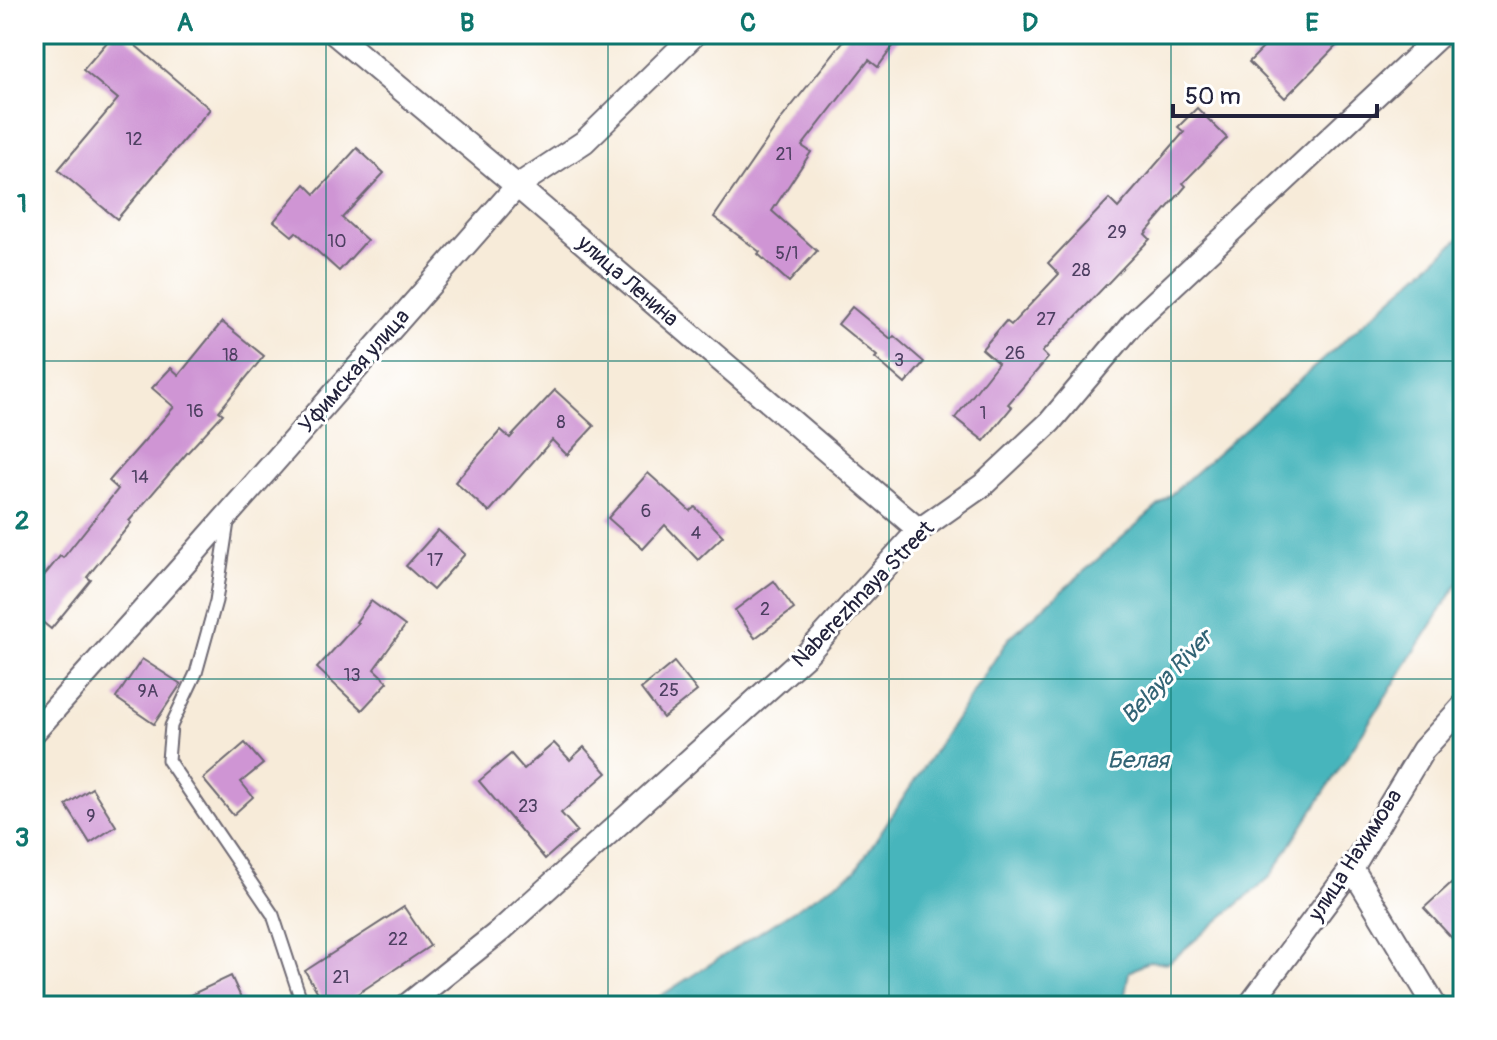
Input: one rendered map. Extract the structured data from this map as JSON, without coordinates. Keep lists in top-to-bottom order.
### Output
{
  "streets": {
    "street": [
      "улица Ленина",
      "Уфимская улица",
      "Naberezhnaya Street",
      "улица Нахимова"
    ]
  },
  "crossings": [
    ["улица Ленина", "Уфимская улица"],
    ["улица Ленина", "Naberezhnaya Street"]
  ],
  "water": ["Belaya River", "Белая"],
  "house_numbers": [
    "12",
    "21",
    "29",
    "10",
    "5/1",
    "28",
    "27",
    "26",
    "18",
    "3",
    "16",
    "1",
    "8",
    "14",
    "6",
    "4",
    "17",
    "2",
    "13",
    "25",
    "9А",
    "23",
    "9",
    "22",
    "21"
  ],
  "scale_bar": "50 m",
  "grid": {
    "columns": [
      "A",
      "B",
      "C",
      "D",
      "E"
    ],
    "rows": ["1", "2", "3"]
  }
}
